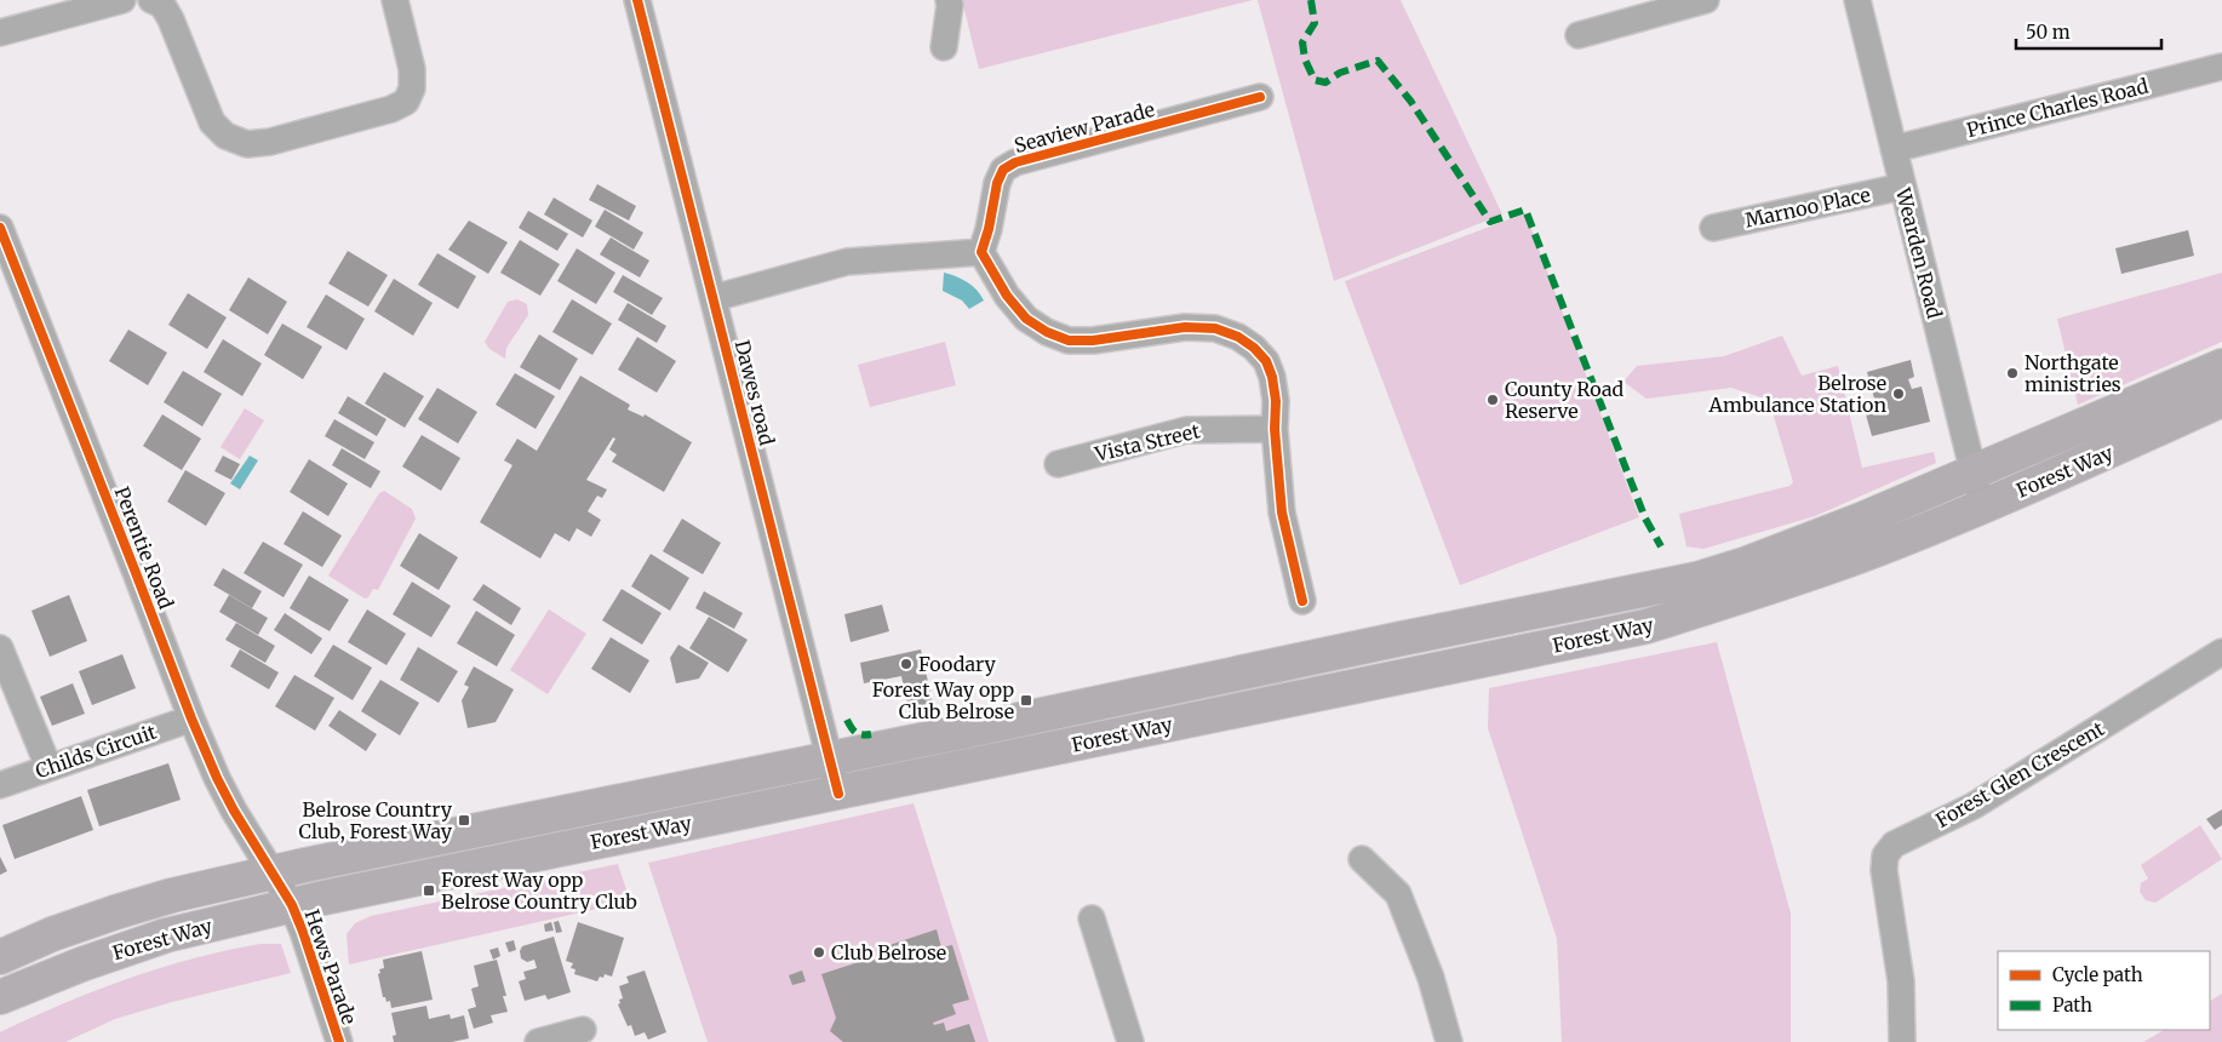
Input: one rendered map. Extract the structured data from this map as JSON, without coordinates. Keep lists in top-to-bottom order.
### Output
{
  "streets": {
    "main road": ["Forest Way"],
    "street": [
      "Prince Charles Road",
      "Seaview Parade",
      "Marnoo Place",
      "Wearden Road",
      "Dawes road",
      "Vista Street",
      "Perentie Road",
      "Childs Circuit",
      "Forest Glen Crescent",
      "Hews Parade"
    ]
  },
  "crossings": [
    ["Prince Charles Road", "Wearden Road"],
    ["Marnoo Place", "Wearden Road"],
    ["Wearden Road", "Forest Way"],
    ["Dawes road", "Forest Way"],
    ["Forest Way", "Perentie Road"],
    ["Forest Way", "Hews Parade"],
    ["Perentie Road", "Childs Circuit"],
    ["Perentie Road", "Hews Parade"]
  ],
  "places": {
    "other": [
      "Northgate ministries",
      "Belrose Ambulance Station",
      "County Road Reserve",
      "Foodary",
      "Club Belrose"
    ],
    "transit": ["Forest Way opp Club Belrose", "Belrose Country Club, Forest Way", "Forest Way opp Belrose Country Club"]
  },
  "legend": ["Cycle path", "Path"],
  "scale_bar": "50 m"
}
